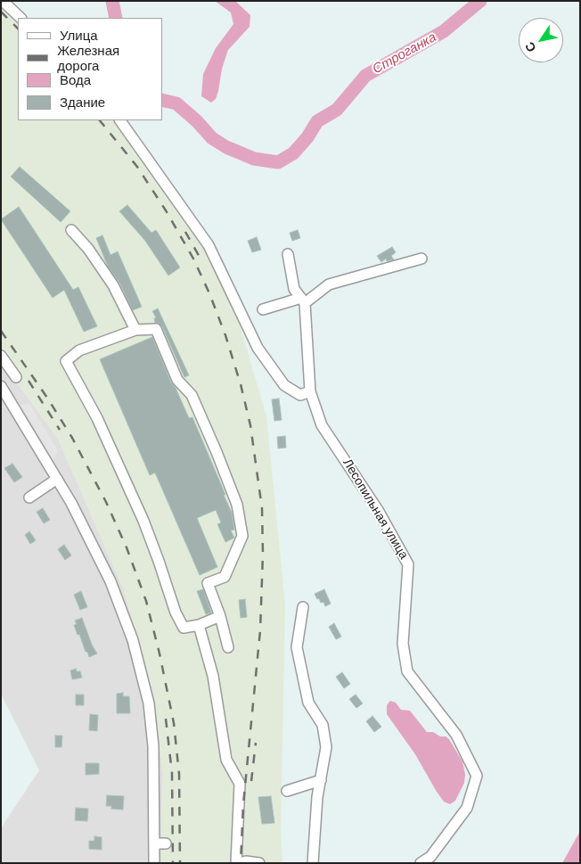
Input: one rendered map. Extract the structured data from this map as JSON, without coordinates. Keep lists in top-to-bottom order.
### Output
{
  "streets": {
    "street": ["Лесопильная улица"]
  },
  "water": ["Строганка"],
  "legend": [
    "Улица",
    "Железная дорога",
    "Вода",
    "Здание"
  ],
  "north": "bottom left"
}
